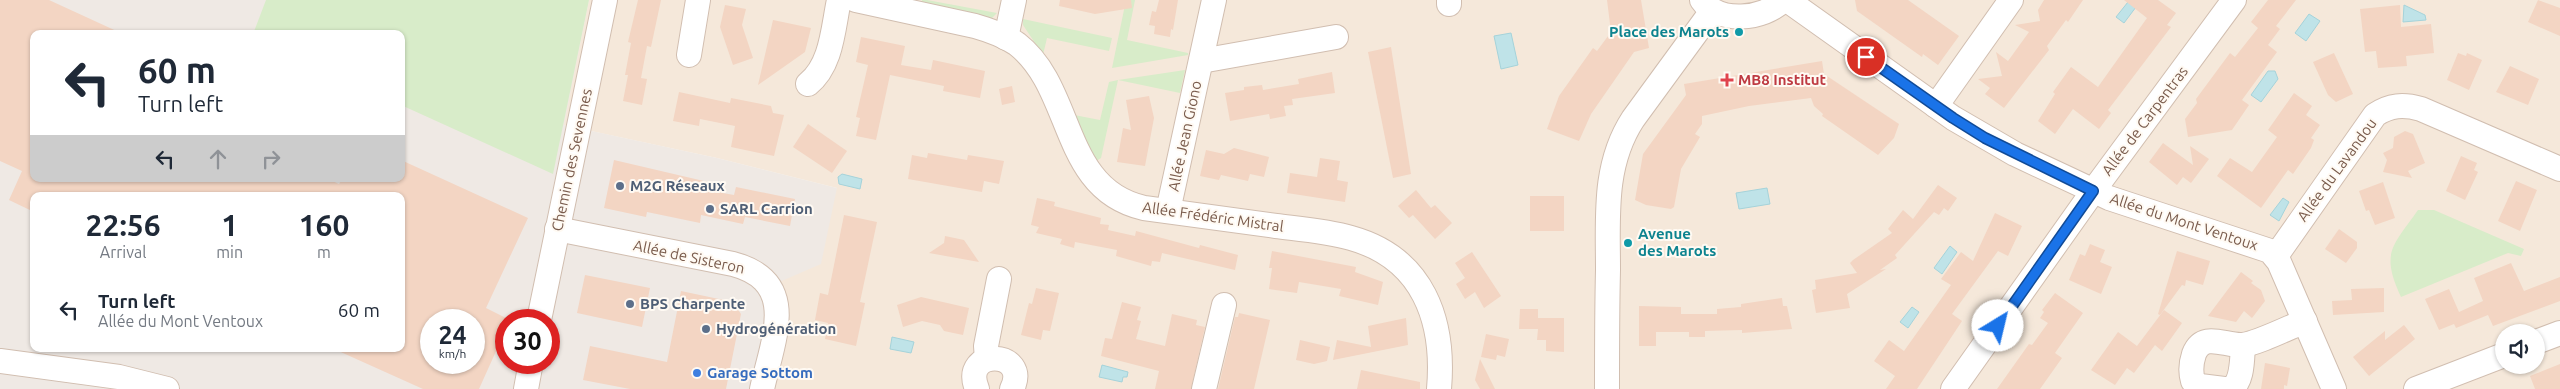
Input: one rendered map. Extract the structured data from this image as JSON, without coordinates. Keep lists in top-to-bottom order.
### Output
{
  "streets": {
    "street": [
      "Allée de Carpentras",
      "Allée Jean Giono",
      "Chemin des Sevennes",
      "Allée du Lavandou",
      "Allée Frédéric Mistral",
      "Allée du Mont Ventoux",
      "Allée de Sisteron"
    ]
  },
  "crossings": [
    ["Allée de Carpentras", "Allée du Mont Ventoux"],
    ["Allée Jean Giono", "Allée Frédéric Mistral"],
    ["Chemin des Sevennes", "Allée de Sisteron"],
    ["Allée du Lavandou", "Allée du Mont Ventoux"]
  ],
  "places": {
    "other": [
      "Place des Marots",
      "M2G Réseaux",
      "SARL Carrion",
      "Avenue des Marots",
      "BPS Charpente",
      "Hydrogénération",
      "Garage Sottom"
    ],
    "health": ["MB8 Institut"]
  },
  "page": {
    "turn": ["60 m", "Turn left"],
    "eta": [
      "22:56",
      "Arrival",
      "1",
      "min",
      "160",
      "m"
    ],
    "list": [
      {
        "name": "Turn left",
        "note": "Allée du Mont Ventoux",
        "value": "60 m"
      }
    ],
    "speed": "24 km/h",
    "limit": "30"
  }
}
